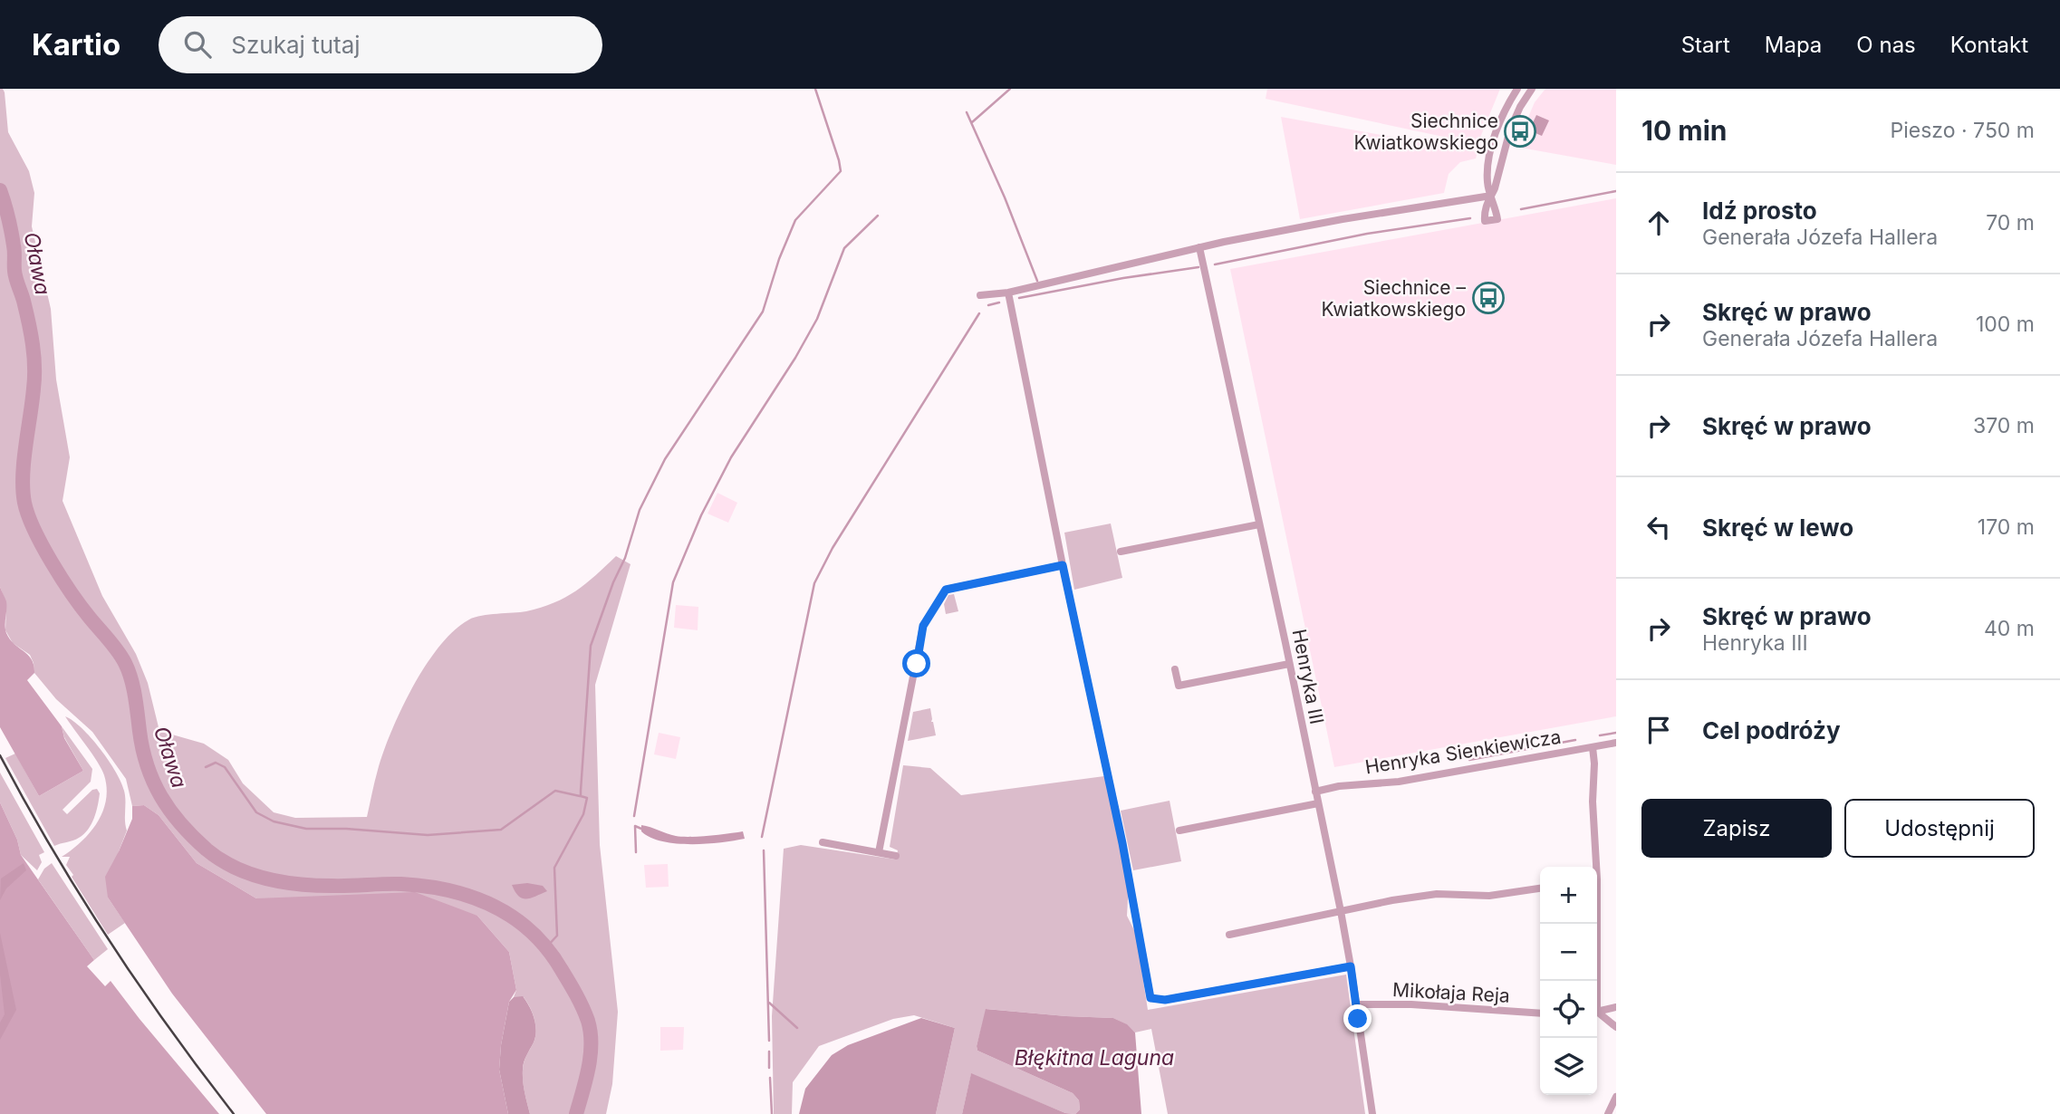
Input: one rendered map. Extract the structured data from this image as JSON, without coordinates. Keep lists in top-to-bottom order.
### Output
{
  "streets": {
    "street": ["Henryka III", "Henryka Sienkiewicza", "Mikołaja Reja"]
  },
  "crossings": [
    ["Henryka III", "Henryka Sienkiewicza"],
    ["Henryka III", "Mikołaja Reja"]
  ],
  "water": ["Oława", "Błękitna Laguna"],
  "places": {
    "bus stop": ["Siechnice Kwiatkowskiego", "Siechnice – Kwiatkowskiego"]
  },
  "page": {
    "header": "Kartio",
    "search": "Szukaj tutaj",
    "nav": [
      "Start",
      "Mapa",
      "O nas",
      "Kontakt"
    ],
    "heading": ["10 min", "Pieszo · 750 m"],
    "list": [
      ["Idź prosto", "Generała Józefa Hallera", "70 m"],
      ["Skręć w prawo", "Generała Józefa Hallera", "100 m"],
      ["Skręć w prawo", "370 m"],
      ["Skręć w lewo", "170 m"],
      ["Skręć w prawo", "Henryka III", "40 m"],
      "Cel podróży"
    ],
    "buttons": ["Zapisz", "Udostępnij"],
    "map_buttons": ["+", "−"]
  }
}
